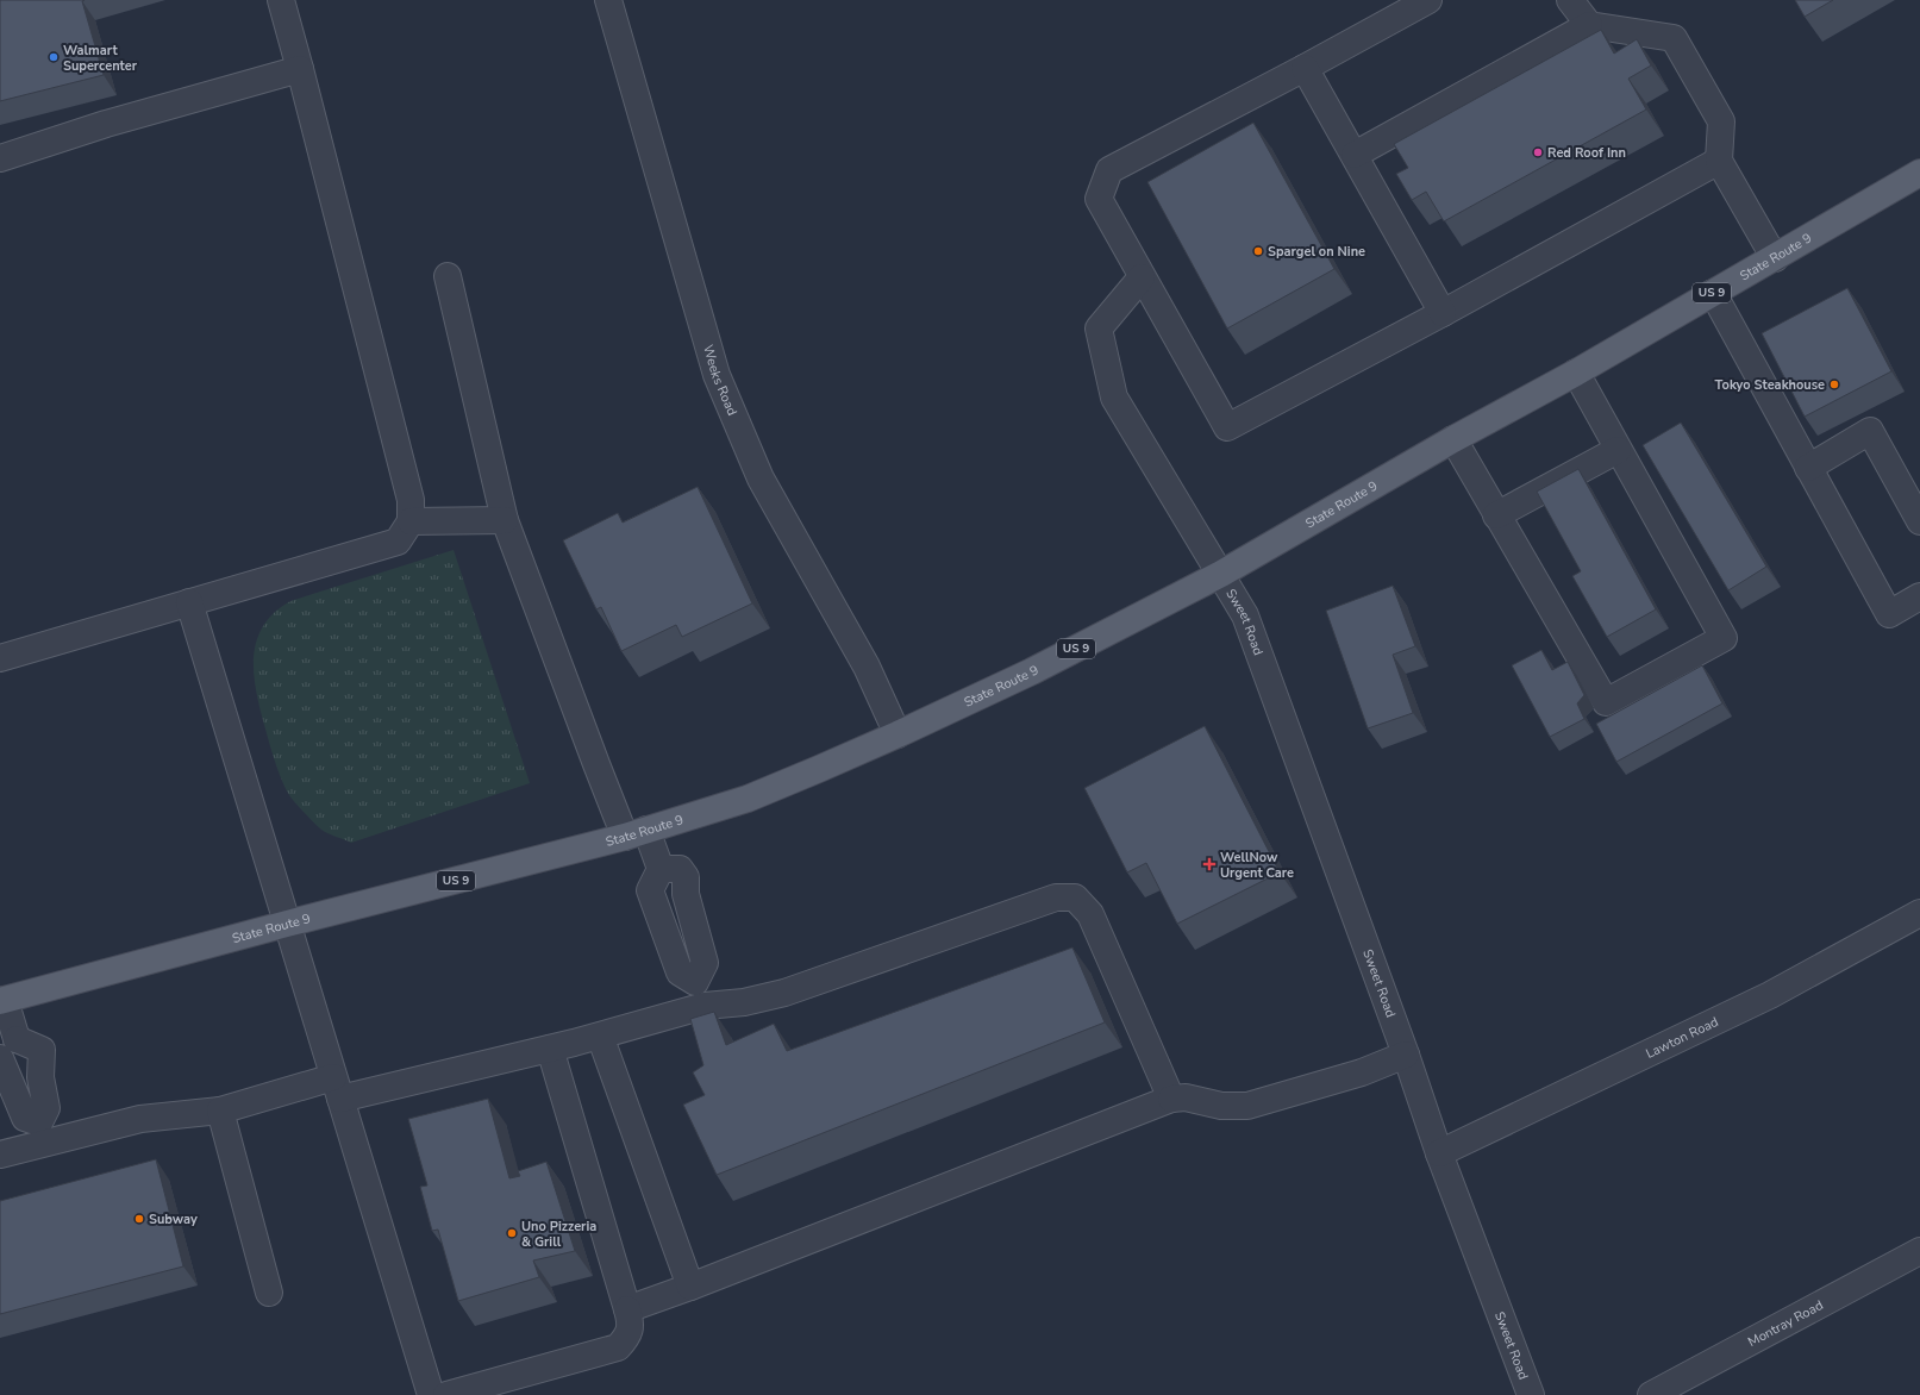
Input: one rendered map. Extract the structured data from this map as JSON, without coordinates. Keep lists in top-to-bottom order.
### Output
{
  "streets": {
    "main road": ["State Route 9", "US 9"],
    "street": [
      "Weeks Road",
      "Sweet Road",
      "Lawton Road",
      "Montray Road"
    ]
  },
  "crossings": [
    ["State Route 9", "Weeks Road"],
    ["State Route 9", "Sweet Road"],
    ["Sweet Road", "Lawton Road"]
  ],
  "places": {
    "other": [
      "Walmart Supercenter",
      "Red Roof Inn",
      "Spargel on Nine",
      "Tokyo Steakhouse",
      "Subway",
      "Uno Pizzeria & Grill"
    ],
    "health": ["WellNow Urgent Care"]
  }
}
